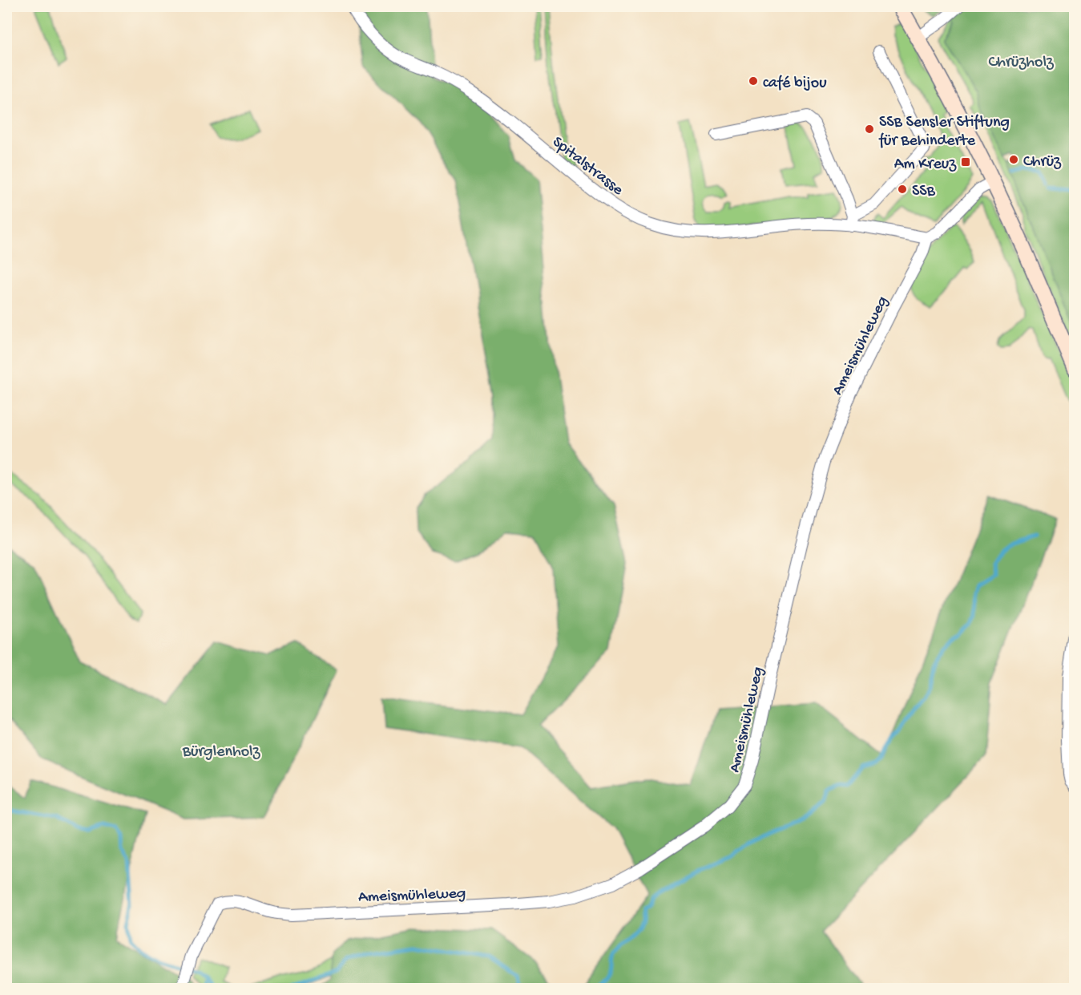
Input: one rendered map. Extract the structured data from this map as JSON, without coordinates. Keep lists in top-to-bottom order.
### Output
{
  "streets": {
    "street": ["Spitalstrasse", "Ameismühleweg"]
  },
  "crossings": [
    ["Spitalstrasse", "Ameismühleweg"]
  ],
  "parks": ["Chrüzholz", "Bürglenholz"],
  "places": {
    "other": [
      "café bijou",
      "SSB Sensler Stiftung für Behinderte",
      "Chrüz",
      "SSB"
    ],
    "transit": ["Am Kreuz"]
  }
}
